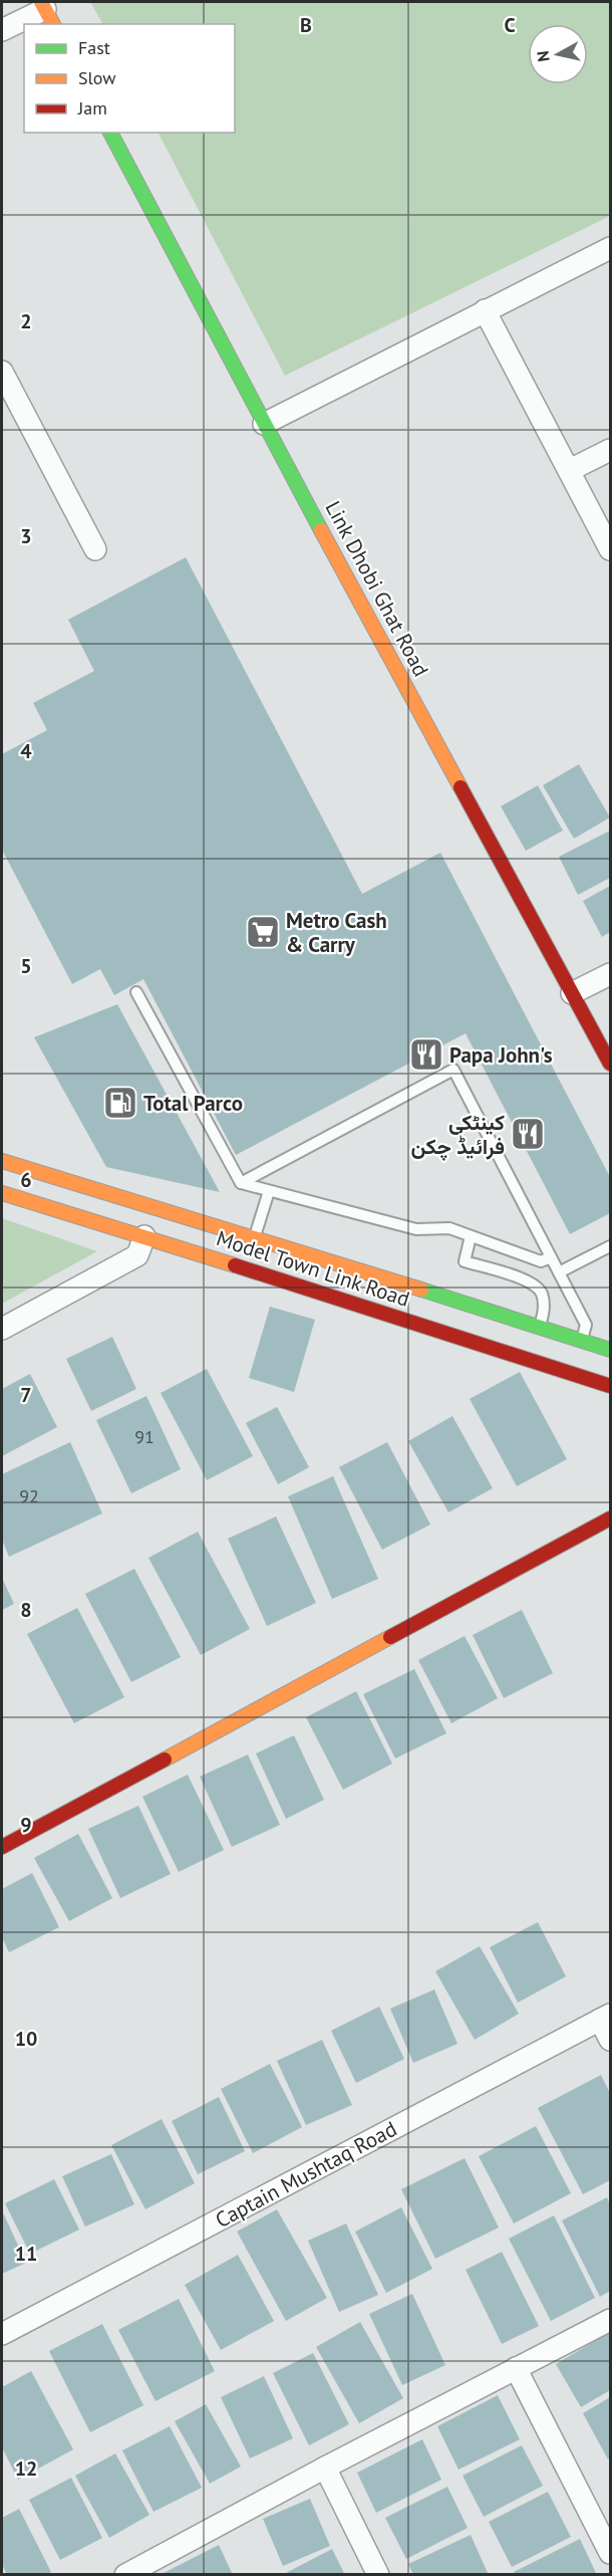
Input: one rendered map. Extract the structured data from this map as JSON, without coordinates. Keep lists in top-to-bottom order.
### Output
{
  "streets": {
    "street": ["Link Dhobi Ghat Road", "Model Town Link Road", "Captain Mushtaq Road"]
  },
  "places": {
    "supermarket": ["Metro Cash & Carry"],
    "restaurant": ["Papa John's", "کینٹکی فرائیڈ چکن"],
    "fuel station": ["Total Parco"]
  },
  "house_numbers": ["91", "92"],
  "legend": ["Fast", "Slow", "Jam"],
  "north": "left",
  "grid": {
    "columns": ["B", "C"],
    "rows": [
      "2",
      "3",
      "4",
      "5",
      "6",
      "7",
      "8",
      "9",
      "10",
      "11",
      "12"
    ]
  }
}
